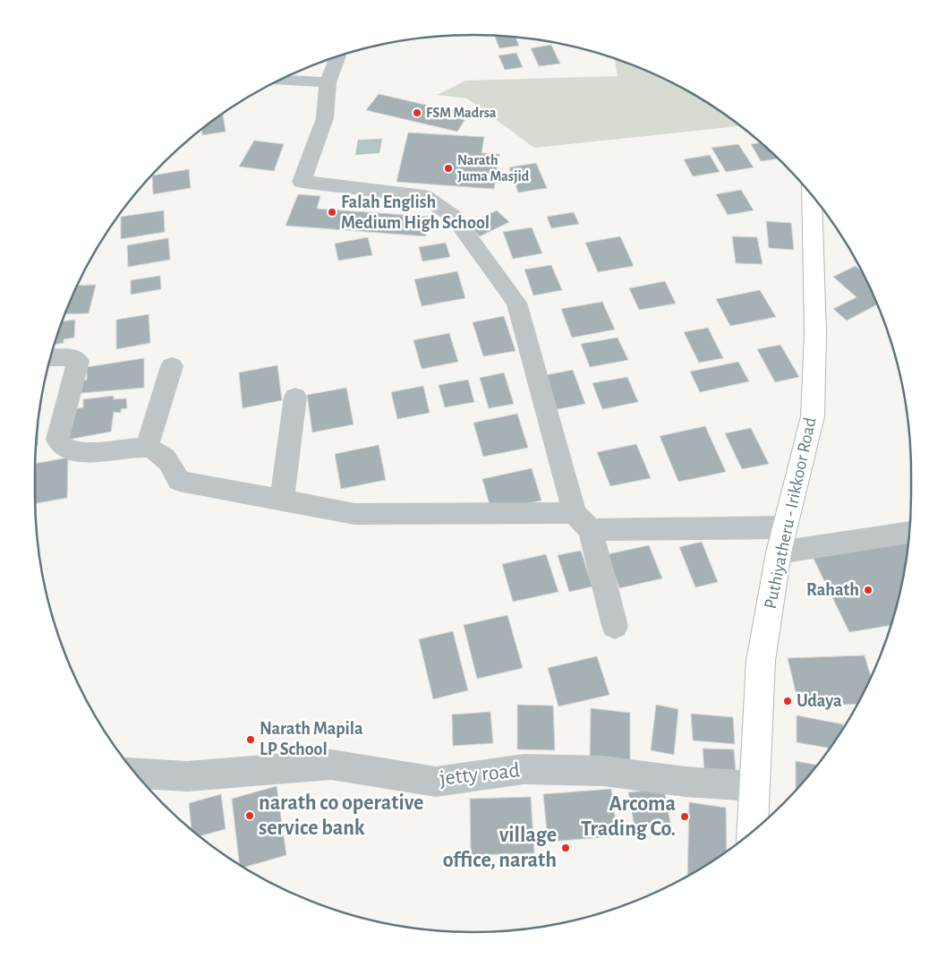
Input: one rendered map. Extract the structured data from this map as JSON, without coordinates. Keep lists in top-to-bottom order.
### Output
{
  "streets": {
    "main road": ["Puthiyatheru - Irikkoor Road"],
    "street": ["jetty road"]
  },
  "crossings": [
    ["Puthiyatheru - Irikkoor Road", "jetty road"]
  ],
  "places": [
    "FSM Madrsa",
    "Narath Juma Masjid",
    "Falah English Medium High School",
    "Rahath",
    "Udaya",
    "Narath Mapila LP School",
    "narath co operative service bank",
    "Arcoma Trading Co.",
    "village office, narath"
  ]
}
